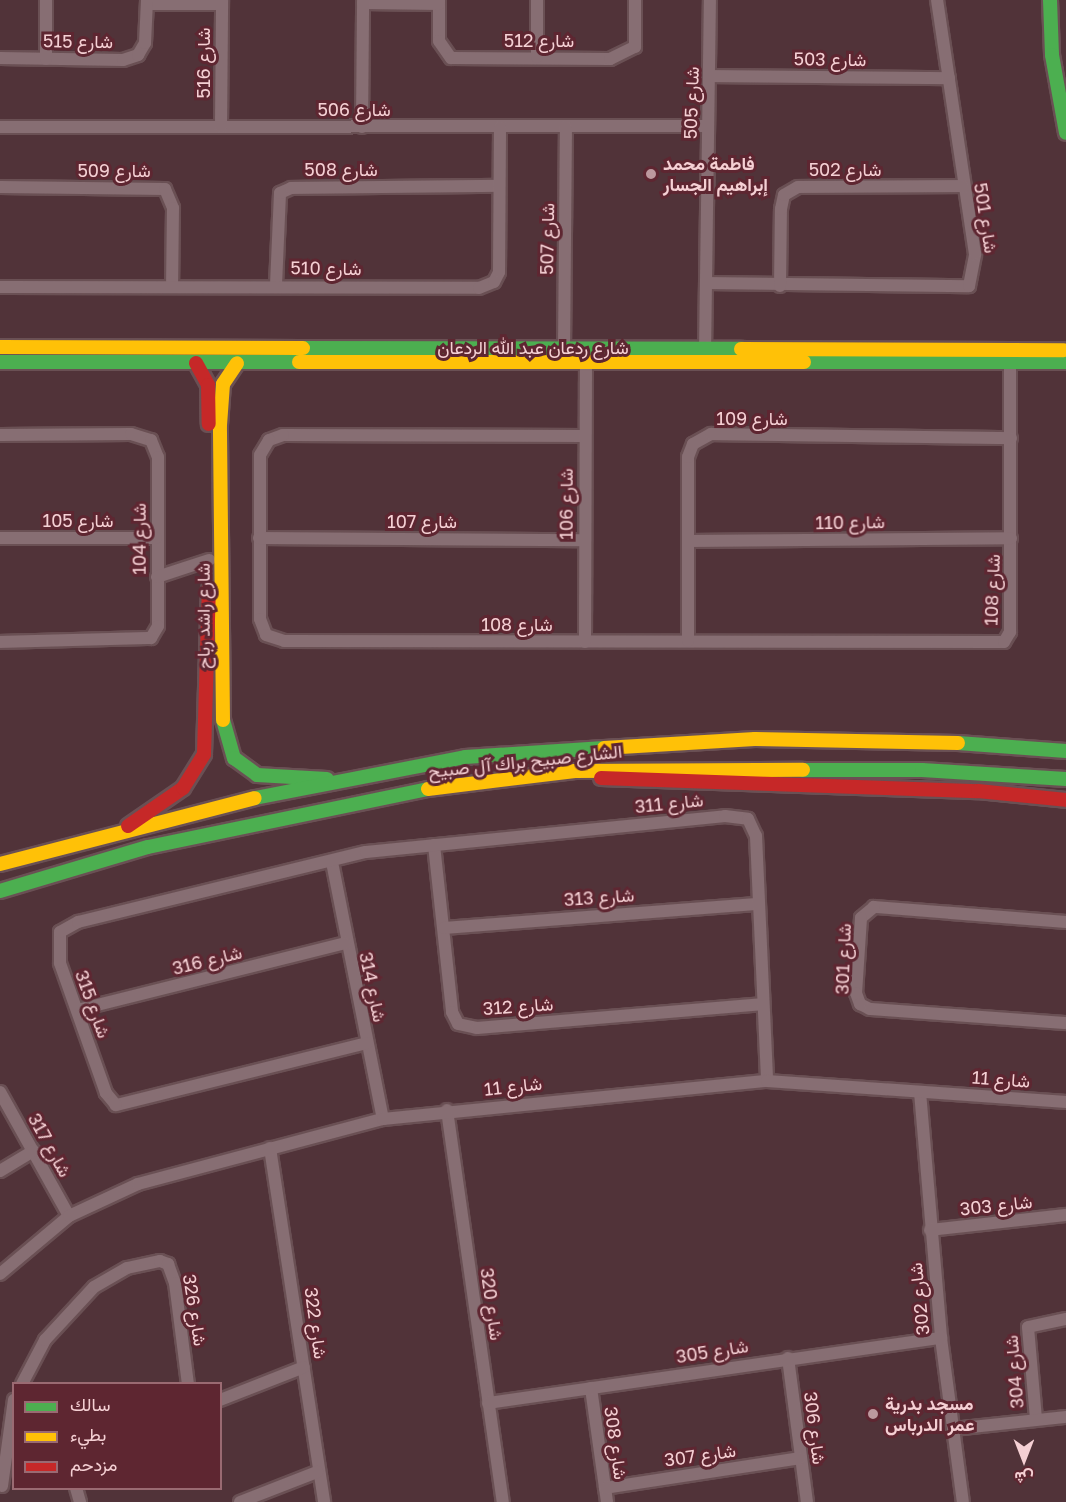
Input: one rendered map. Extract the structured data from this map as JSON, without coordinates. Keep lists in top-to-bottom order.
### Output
{
  "streets": {
    "street": [
      "شارع 512",
      "شارع 515",
      "شارع 503",
      "شارع 516",
      "شارع 505",
      "شارع 506",
      "شارع 508",
      "شارع 502",
      "شارع 509",
      "شارع 501",
      "شارع 507",
      "شارع 510",
      "شارع ردعان عبد الله الردعان",
      "شارع 109",
      "شارع 106",
      "شارع 105",
      "شارع 107",
      "شارع 110",
      "شارع 104",
      "شارع 108",
      "شارع راشد رباح",
      "الشارع صبيح براك آل صبيح",
      "شارع 311",
      "شارع 313",
      "شارع 301",
      "شارع 316",
      "شارع 314",
      "شارع 315",
      "شارع 312",
      "شارع 11",
      "شارع 317",
      "شارع 303",
      "شارع 302",
      "شارع 320",
      "شارع 326",
      "شارع 322",
      "شارع 305",
      "شارع 304",
      "شارع 306",
      "شارع 308",
      "شارع 307"
    ]
  },
  "crossings": [
    ["شارع 515", "شارع 516"],
    ["شارع 503", "شارع 505"],
    ["شارع 503", "شارع 501"],
    ["شارع 516", "شارع 506"],
    ["شارع 505", "شارع 506"],
    ["شارع 505", "شارع 501"],
    ["شارع 505", "شارع ردعان عبد الله الردعان"],
    ["شارع 506", "شارع 507"],
    ["شارع 506", "شارع 510"],
    ["شارع 508", "شارع 510"],
    ["شارع 502", "شارع 501"],
    ["شارع 509", "شارع 510"],
    ["شارع 507", "شارع ردعان عبد الله الردعان"],
    ["شارع ردعان عبد الله الردعان", "شارع 106"],
    ["شارع ردعان عبد الله الردعان", "شارع 108"],
    ["شارع ردعان عبد الله الردعان", "شارع راشد رباح"],
    ["شارع 109", "شارع 110"],
    ["شارع 109", "شارع 108"],
    ["شارع 106", "شارع 107"],
    ["شارع 106", "شارع 108"],
    ["شارع 105", "شارع 104"],
    ["شارع 107", "شارع 108"],
    ["شارع 110", "شارع 108"],
    ["شارع راشد رباح", "الشارع صبيح براك آل صبيح"],
    ["شارع 311", "شارع 313"],
    ["شارع 311", "شارع 314"],
    ["شارع 311", "شارع 315"],
    ["شارع 311", "شارع 312"],
    ["شارع 311", "شارع 11"],
    ["شارع 313", "شارع 312"],
    ["شارع 316", "شارع 314"],
    ["شارع 316", "شارع 315"],
    ["شارع 314", "شارع 315"],
    ["شارع 314", "شارع 11"],
    ["شارع 11", "شارع 317"],
    ["شارع 11", "شارع 302"],
    ["شارع 11", "شارع 320"],
    ["شارع 11", "شارع 322"],
    ["شارع 303", "شارع 302"],
    ["شارع 302", "شارع 305"],
    ["شارع 320", "شارع 305"],
    ["شارع 305", "شارع 306"],
    ["شارع 305", "شارع 308"],
    ["شارع 306", "شارع 307"],
    ["شارع 308", "شارع 307"]
  ],
  "places": ["فاطمة محمد إبراهيم الجسار", "مسجد بدرية عمر الدرباس"],
  "legend": ["سالك", "بطيء", "مزدحم"],
  "north": "bottom"
}
